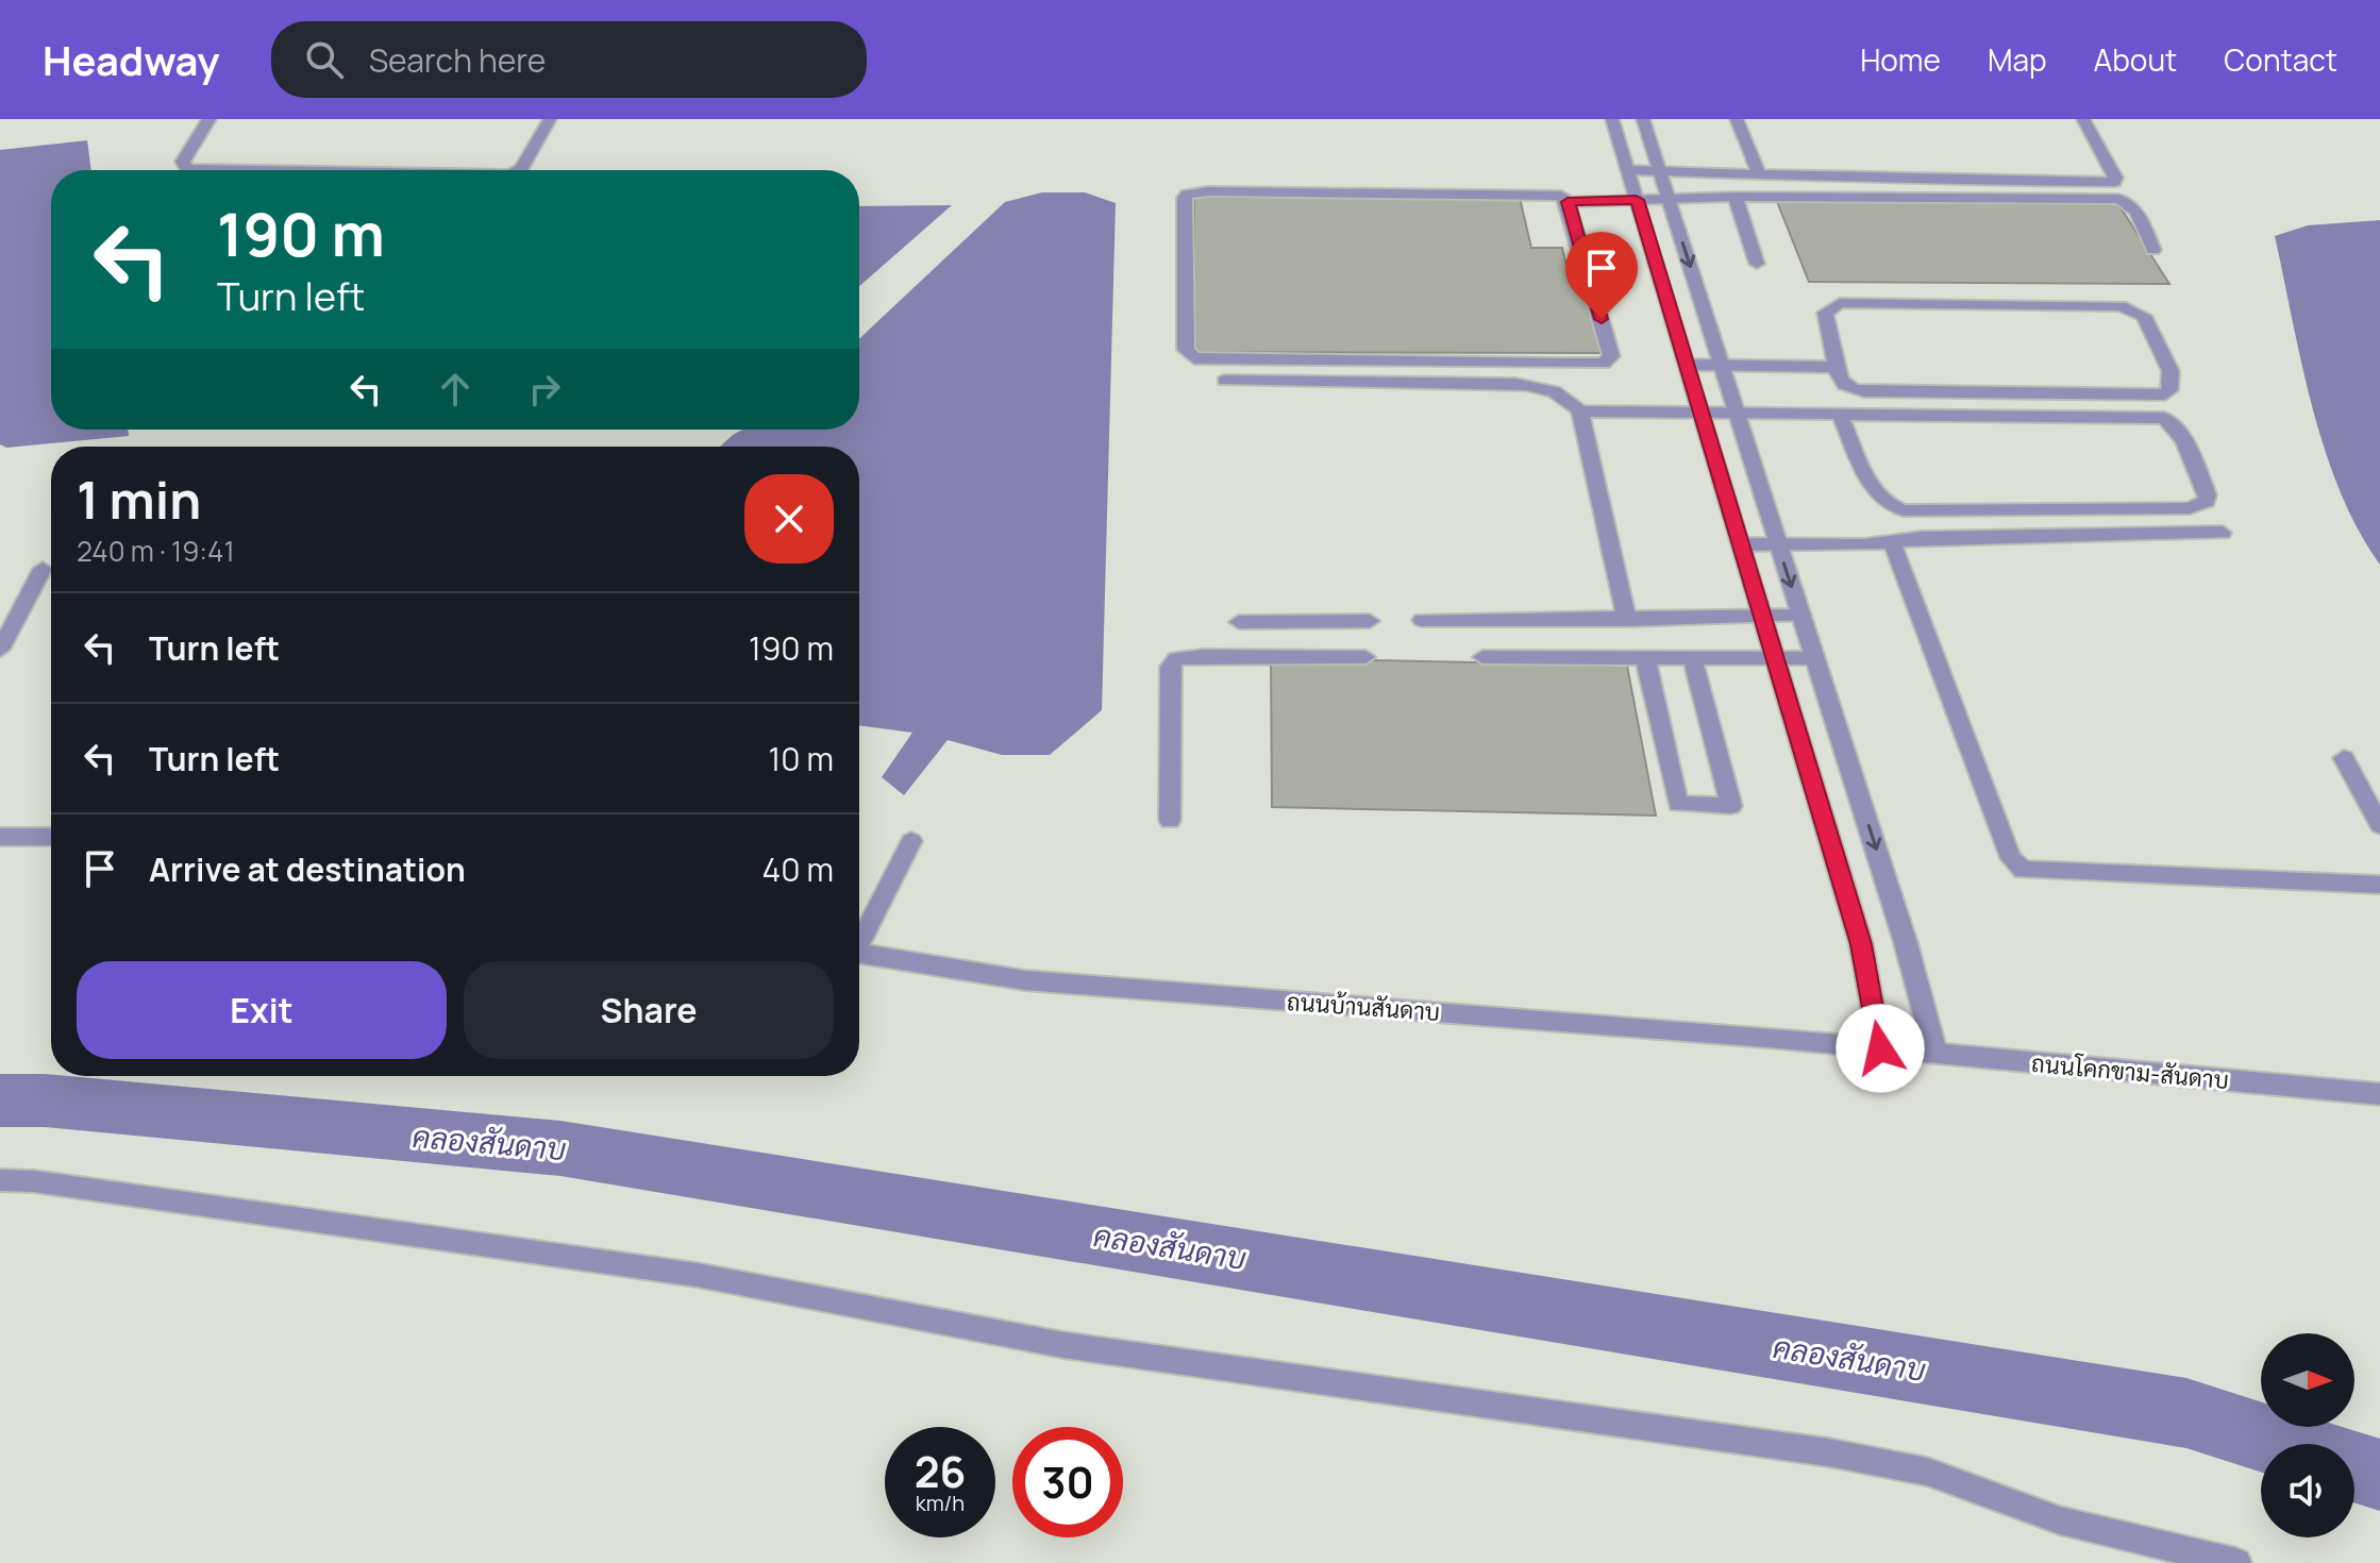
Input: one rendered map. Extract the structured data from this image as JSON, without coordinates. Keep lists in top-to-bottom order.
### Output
{
  "streets": {
    "street": ["ถนนบ้านสันดาบ", "ถนนโคกขาม-สันดาบ"]
  },
  "crossings": [
    ["ถนนบ้านสันดาบ", "ถนนโคกขาม-สันดาบ"]
  ],
  "water": ["คลองสันดาบ"],
  "north": "right",
  "page": {
    "header": "Headway",
    "search": "Search here",
    "nav": [
      "Home",
      "Map",
      "About",
      "Contact"
    ],
    "turn": ["190 m", "Turn left"],
    "heading": ["1 min", "240 m · 19:41"],
    "list": [
      {
        "name": "Turn left",
        "value": "190 m"
      },
      {
        "name": "Turn left",
        "value": "10 m"
      },
      {
        "name": "Arrive at destination",
        "value": "40 m"
      }
    ],
    "buttons": ["Exit", "Share"],
    "speed": "26 km/h",
    "limit": "30"
  }
}
